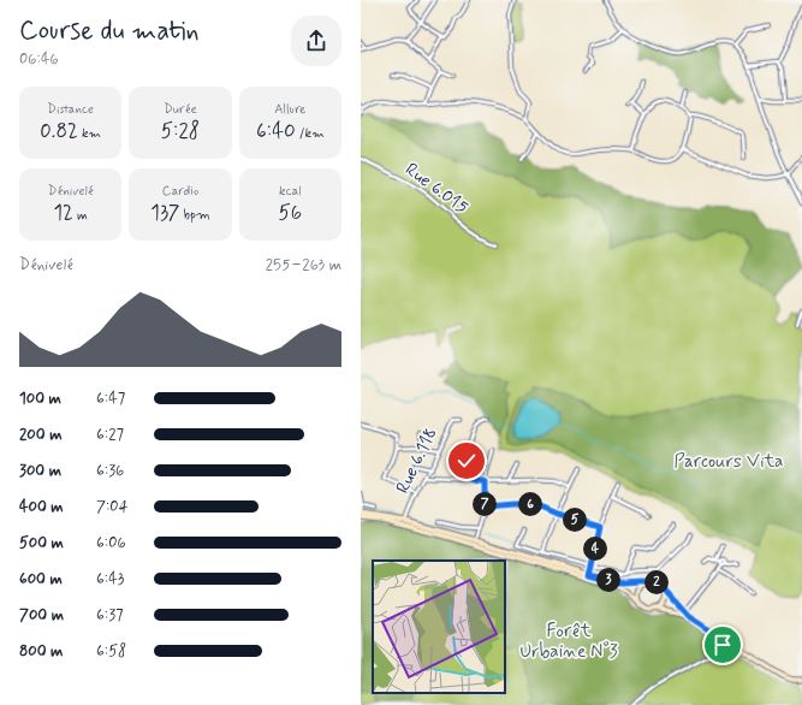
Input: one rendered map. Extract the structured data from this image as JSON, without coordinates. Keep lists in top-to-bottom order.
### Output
{
  "streets": {
    "street": ["Rue 6.015", "Rue 6.118"]
  },
  "parks": ["Parcours Vita", "Forêt Urbaine N°3"],
  "page": {
    "heading": ["Course du matin", "06:46"],
    "stats": [
      ["Distance", "0.82 km"],
      ["Durée", "5:28"],
      ["Allure", "6:40 /km"],
      ["Dénivelé", "12 m"],
      ["Cardio", "137 bpm"],
      ["kcal", "56"]
    ],
    "chart": ["Dénivelé", "255–263 m"],
    "list": [
      {
        "name": "100 m",
        "note": "6:47"
      },
      {
        "name": "200 m",
        "note": "6:27"
      },
      {
        "name": "300 m",
        "note": "6:36"
      },
      {
        "name": "400 m",
        "note": "7:04"
      },
      {
        "name": "500 m",
        "note": "6:06"
      },
      {
        "name": "600 m",
        "note": "6:43"
      },
      {
        "name": "700 m",
        "note": "6:37"
      },
      {
        "name": "800 m",
        "note": "6:58"
      }
    ],
    "pins": [
      "6",
      "7",
      "5",
      "4",
      "3",
      "2"
    ]
  }
}
